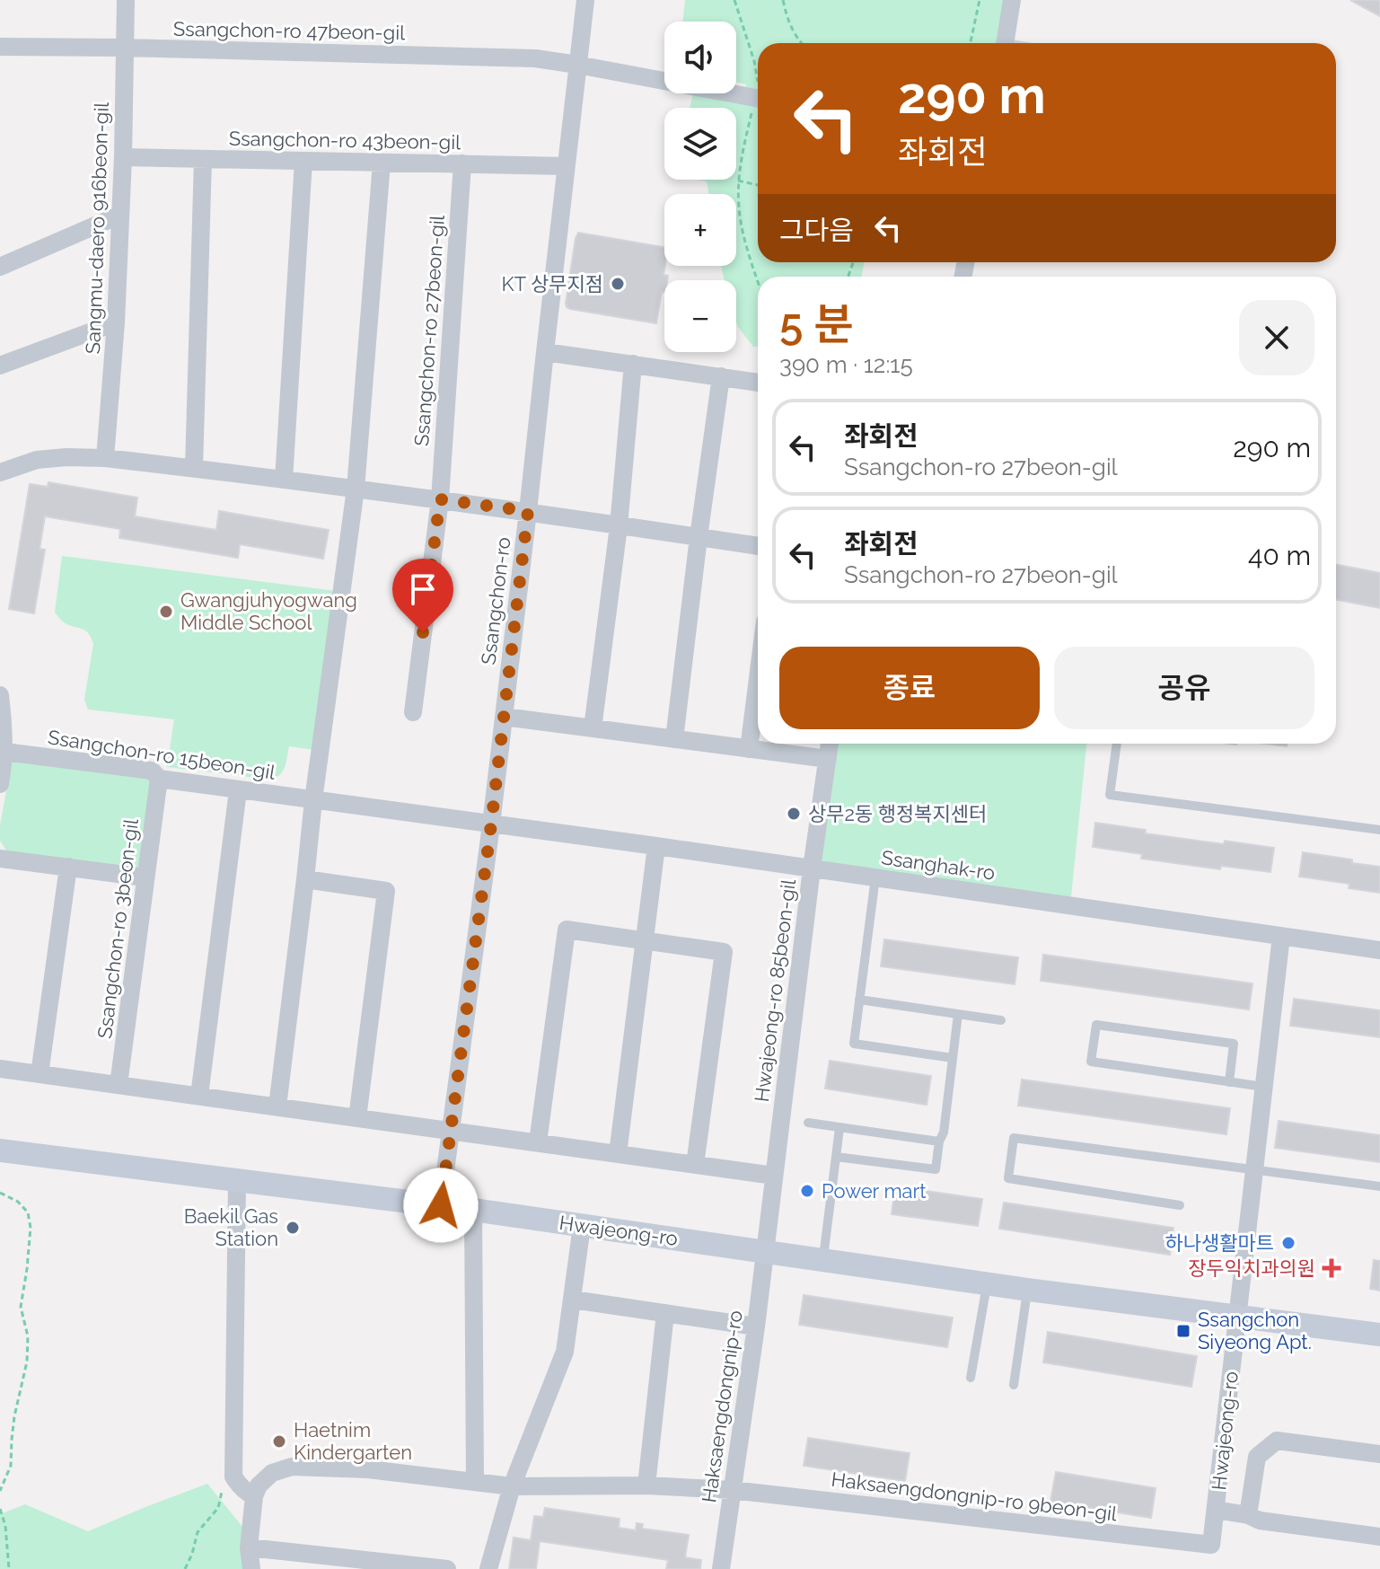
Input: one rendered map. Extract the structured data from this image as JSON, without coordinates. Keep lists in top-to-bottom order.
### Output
{
  "streets": {
    "street": [
      "Ssangchon-ro 47beon-gil",
      "Ssangchon-ro 43beon-gil",
      "Sangmu-daero 916beon-gil",
      "Ssangchon-ro 27beon-gil",
      "Ssangchon-ro",
      "Ssangchon-ro 15beon-gil",
      "Ssanghak-ro",
      "Ssangchon-ro 3beon-gil",
      "Hwajeong-ro 85beon-gil",
      "Hwajeong-ro",
      "Haksaengdongnip-ro",
      "Haksaengdongnip-ro 9beon-gil"
    ]
  },
  "crossings": [
    ["Ssangchon-ro 47beon-gil", "Sangmu-daero 916beon-gil"],
    ["Ssangchon-ro 47beon-gil", "Ssangchon-ro"],
    ["Ssangchon-ro 43beon-gil", "Sangmu-daero 916beon-gil"],
    ["Ssangchon-ro 43beon-gil", "Ssangchon-ro 27beon-gil"],
    ["Ssangchon-ro 43beon-gil", "Ssangchon-ro"],
    ["Ssangchon-ro", "Ssangchon-ro 15beon-gil"],
    ["Ssangchon-ro", "Ssanghak-ro"],
    ["Ssangchon-ro", "Hwajeong-ro"],
    ["Ssangchon-ro 15beon-gil", "Ssanghak-ro"],
    ["Ssangchon-ro 15beon-gil", "Ssangchon-ro 3beon-gil"],
    ["Ssanghak-ro", "Hwajeong-ro 85beon-gil"],
    ["Hwajeong-ro 85beon-gil", "Hwajeong-ro"],
    ["Hwajeong-ro 85beon-gil", "Haksaengdongnip-ro"],
    ["Hwajeong-ro", "Haksaengdongnip-ro"],
    ["Hwajeong-ro", "Haksaengdongnip-ro 9beon-gil"],
    ["Haksaengdongnip-ro", "Haksaengdongnip-ro 9beon-gil"]
  ],
  "places": {
    "other": [
      "KT 상무지점",
      "Gwangjuhyogwang Middle School",
      "상무2동 행정복지센터",
      "Power mart",
      "Baekil Gas Station",
      "하나생활마트",
      "Haetnim Kindergarten"
    ],
    "health": ["장두익치과의원"],
    "transit": ["Ssangchon Siyeong Apt."]
  },
  "page": {
    "map_buttons": ["+", "−"],
    "turn": ["290 m", "좌회전"],
    "then": "그다음",
    "heading": ["5 분", "390 m · 12:15"],
    "list": [
      {
        "name": "좌회전",
        "note": "Ssangchon-ro 27beon-gil",
        "value": "290 m"
      },
      {
        "name": "좌회전",
        "note": "Ssangchon-ro 27beon-gil",
        "value": "40 m"
      }
    ],
    "buttons": ["종료", "공유"]
  }
}
